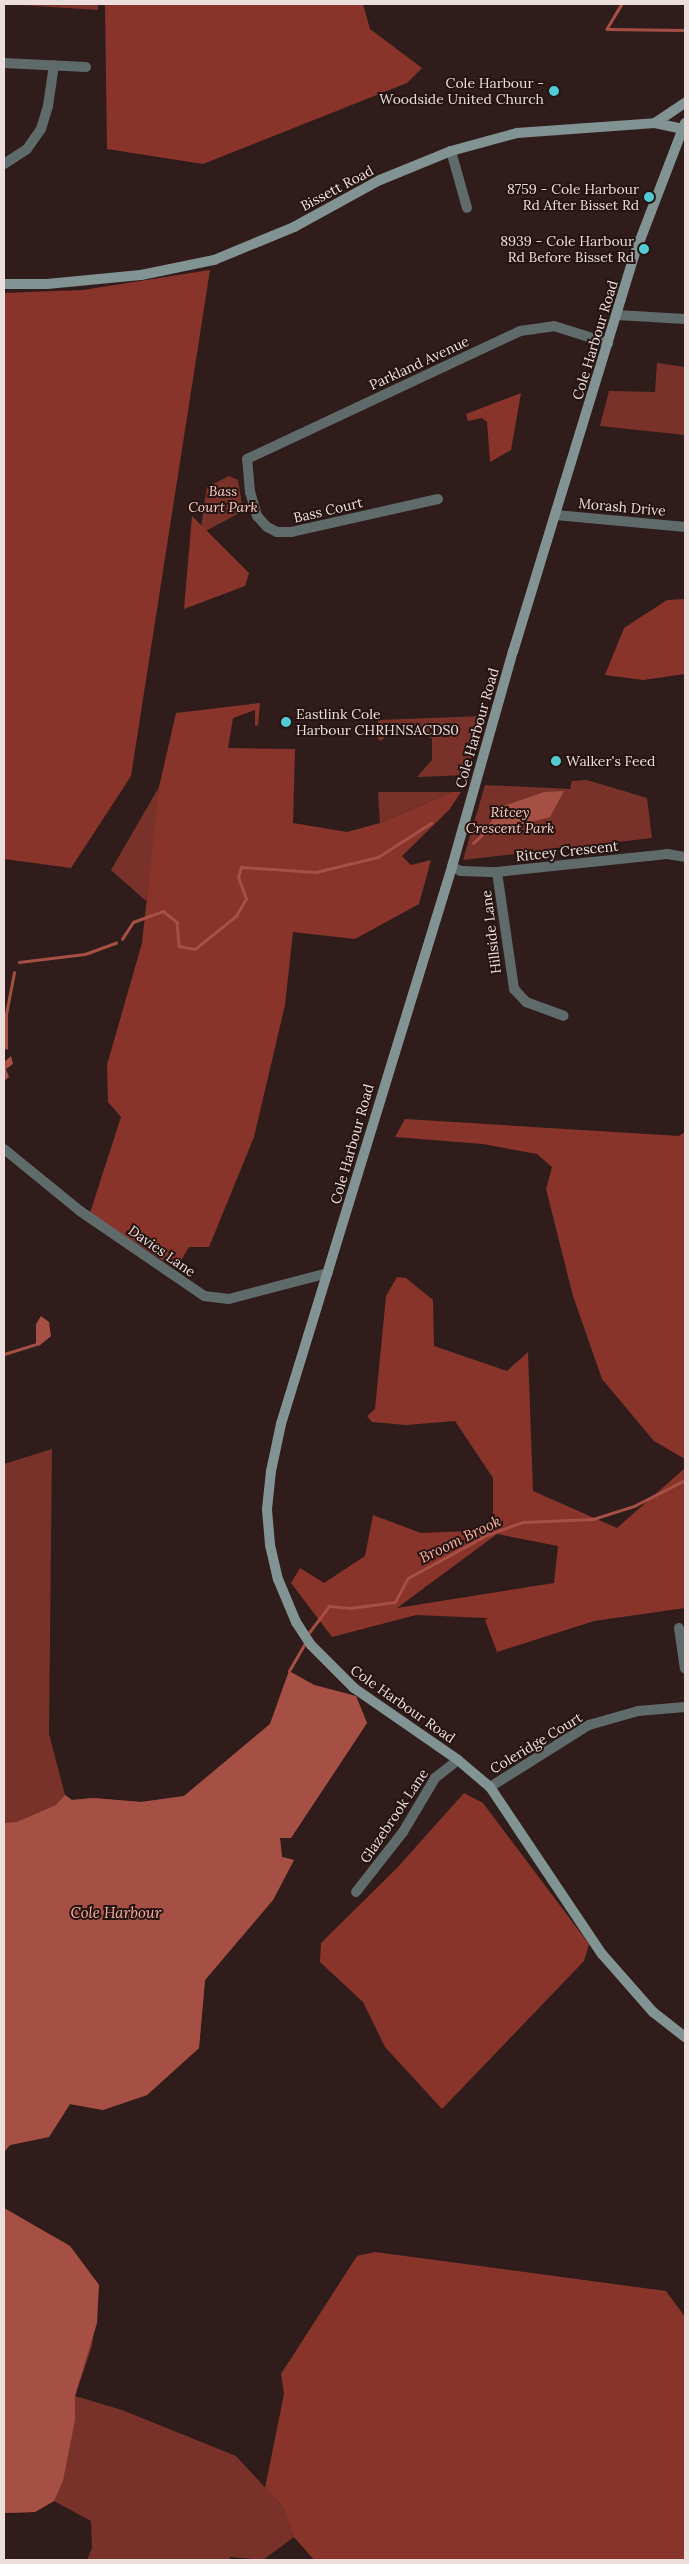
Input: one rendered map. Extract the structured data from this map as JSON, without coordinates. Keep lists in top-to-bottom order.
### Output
{
  "streets": {
    "main road": ["Bissett Road", "Cole Harbour Road"],
    "street": [
      "Parkland Avenue",
      "Morash Drive",
      "Bass Court",
      "Ritcey Crescent",
      "Hillside Lane",
      "Davies Lane",
      "Coleridge Court",
      "Glazebrook Lane"
    ]
  },
  "crossings": [
    ["Bissett Road", "Cole Harbour Road"],
    ["Cole Harbour Road", "Parkland Avenue"],
    ["Cole Harbour Road", "Morash Drive"],
    ["Cole Harbour Road", "Ritcey Crescent"],
    ["Cole Harbour Road", "Davies Lane"],
    ["Cole Harbour Road", "Coleridge Court"],
    ["Cole Harbour Road", "Glazebrook Lane"],
    ["Parkland Avenue", "Bass Court"],
    ["Ritcey Crescent", "Hillside Lane"]
  ],
  "water": ["Broom Brook", "Cole Harbour"],
  "parks": ["Bass Court Park", "Ritcey Crescent Park"],
  "places": [
    "Cole Harbour - Woodside United Church",
    "8759 - Cole Harbour Rd After Bisset Rd",
    "8939 - Cole Harbour Rd Before Bisset Rd",
    "Eastlink Cole Harbour CHRHNSACDS0",
    "Walker's Feed"
  ]
}
